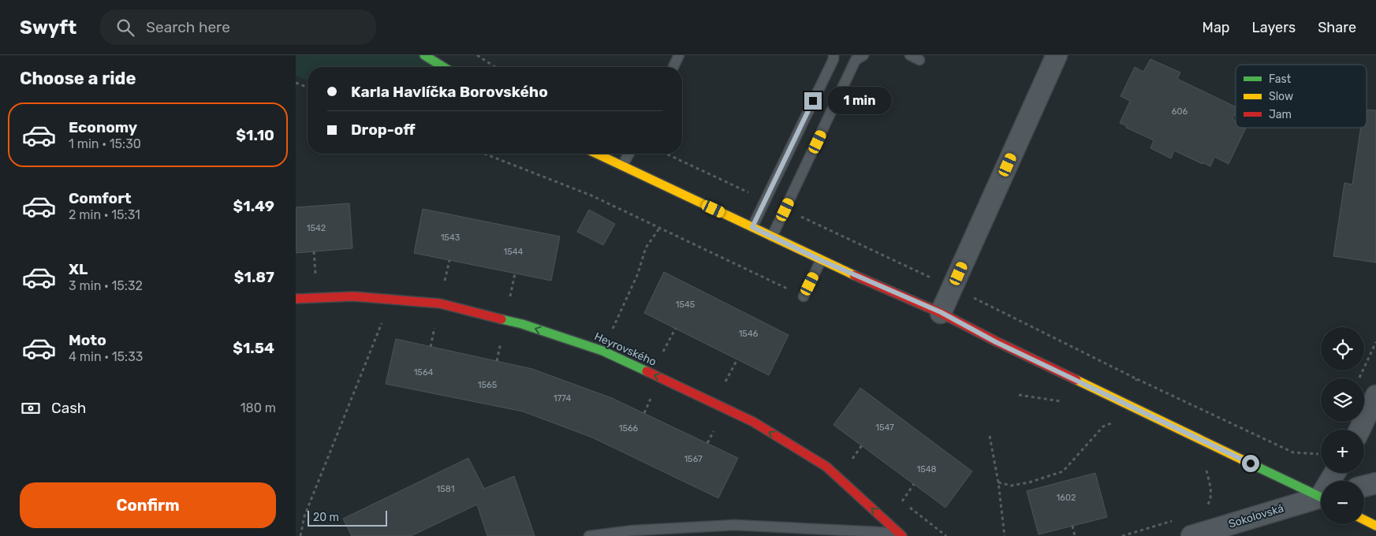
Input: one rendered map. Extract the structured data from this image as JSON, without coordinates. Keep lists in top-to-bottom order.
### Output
{
  "streets": {
    "street": ["Heyrovského", "Sokolovská"]
  },
  "one_way": ["Heyrovského"],
  "house_numbers": [
    "606",
    "1542",
    "1543",
    "1544",
    "1545",
    "1546",
    "1564",
    "1565",
    "1774",
    "1547",
    "1566",
    "1567",
    "1548",
    "1581",
    "1602"
  ],
  "legend": ["Fast", "Slow", "Jam"],
  "scale_bar": "20 m",
  "page": {
    "header": "Swyft",
    "search": "Search here",
    "nav": ["Map", "Layers", "Share"],
    "heading": "Choose a ride",
    "banner": ["Karla Havlíčka Borovského", "Drop-off"],
    "bubble": "1 min",
    "list": [
      {
        "name": "Economy",
        "note": "1 min · 15:30",
        "value": "$1.10"
      },
      {
        "name": "Comfort",
        "note": "2 min · 15:31",
        "value": "$1.49"
      },
      {
        "name": "XL",
        "note": "3 min · 15:32",
        "value": "$1.87"
      },
      {
        "name": "Moto",
        "note": "4 min · 15:33",
        "value": "$1.54"
      }
    ],
    "map_buttons": ["+", "−"],
    "pay": ["Cash", "180 m"],
    "buttons": "Confirm",
    "scale": "20 m"
  }
}
